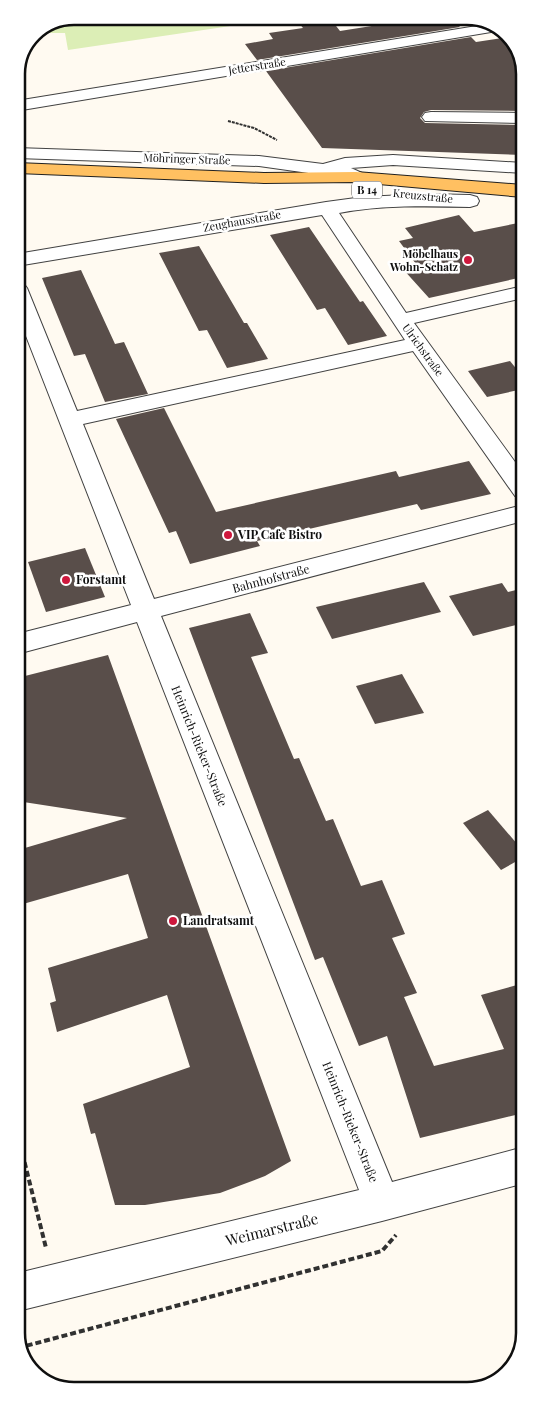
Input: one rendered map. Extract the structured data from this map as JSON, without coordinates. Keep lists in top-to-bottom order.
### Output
{
  "streets": {
    "main road": ["B 14", "Kreuzstraße"],
    "street": [
      "Jetterstraße",
      "Möhringer Straße",
      "Zeughausstraße",
      "Ulrichstraße",
      "Bahnhofstraße",
      "Heinrich-Rieker-Straße",
      "Weimarstraße"
    ]
  },
  "crossings": [
    ["Möhringer Straße", "Kreuzstraße"],
    ["Kreuzstraße", "Zeughausstraße"],
    ["Zeughausstraße", "Ulrichstraße"],
    ["Bahnhofstraße", "Heinrich-Rieker-Straße"],
    ["Heinrich-Rieker-Straße", "Weimarstraße"]
  ],
  "places": [
    "Möbelhaus Wohn-Schatz",
    "VIP Cafe Bistro",
    "Forstamt",
    "Landratsamt"
  ]
}
